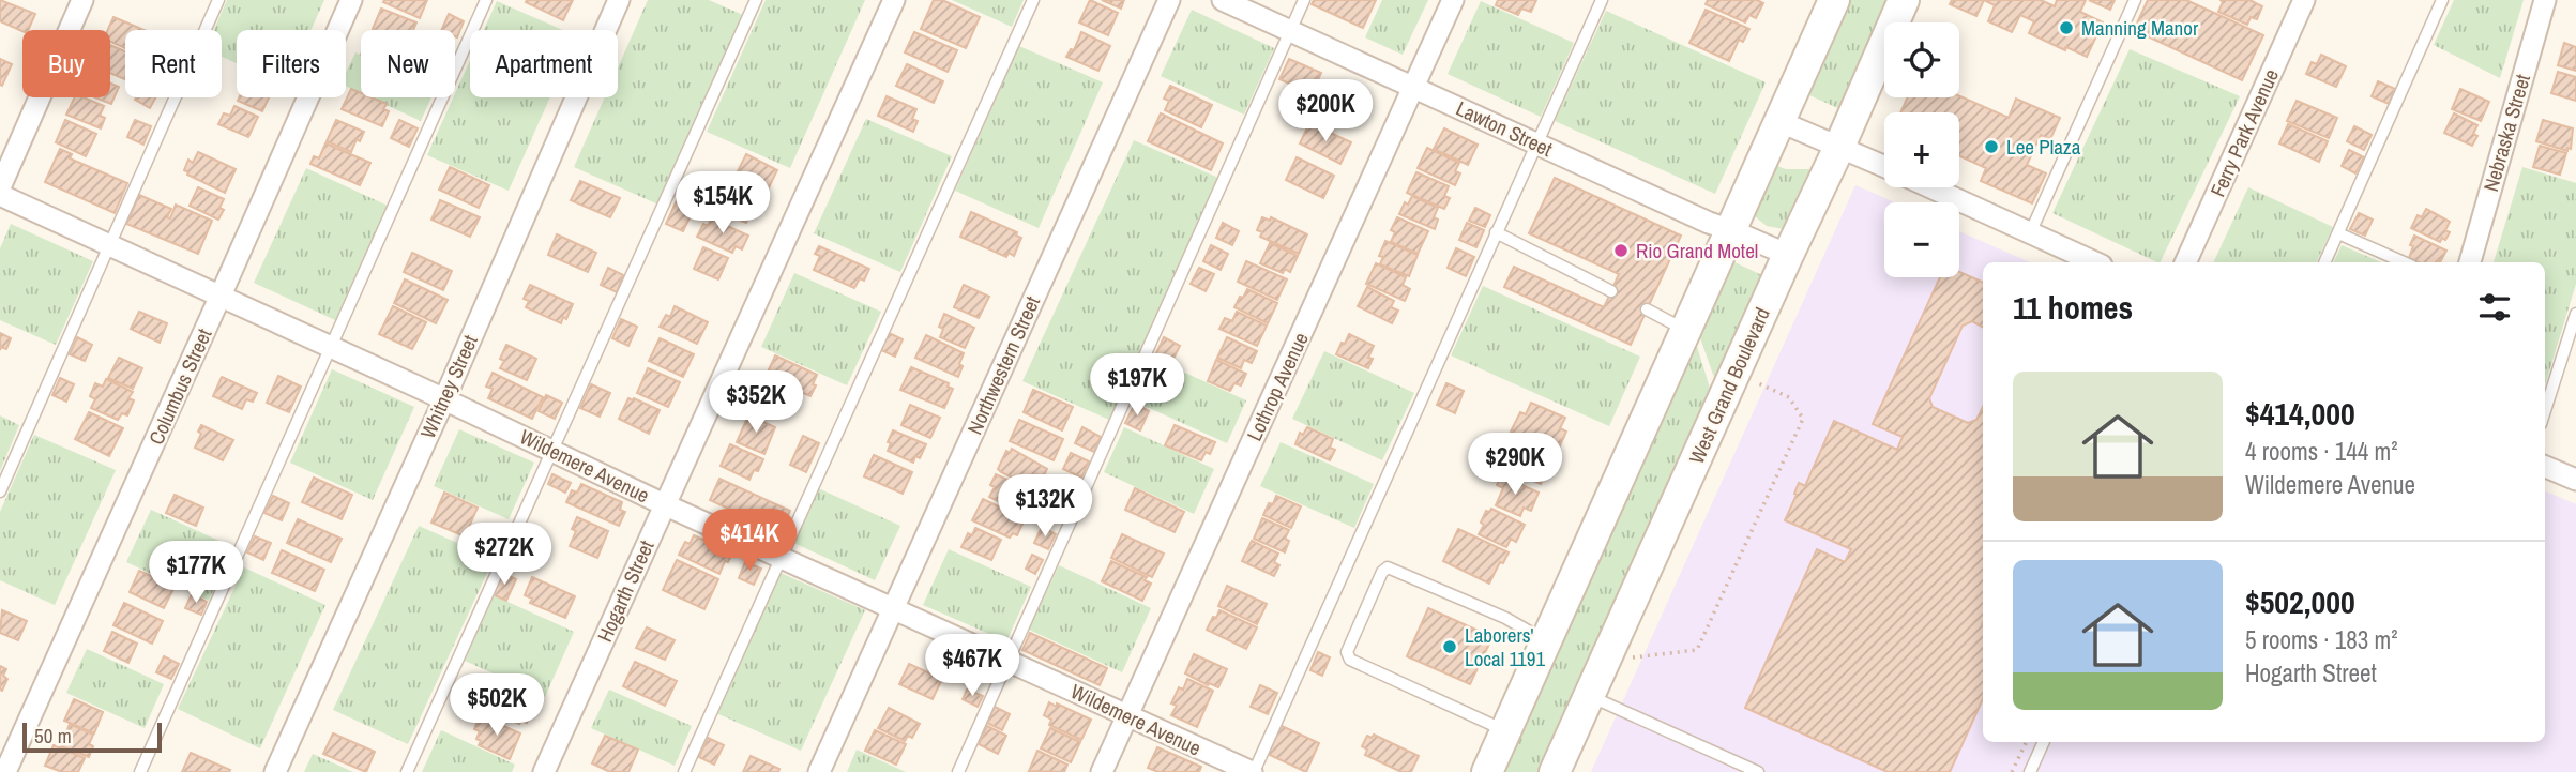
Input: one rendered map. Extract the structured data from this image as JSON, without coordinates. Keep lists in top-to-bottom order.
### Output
{
  "streets": {
    "main road": ["West Grand Boulevard"],
    "street": [
      "Lawton Street",
      "Ferry Park Avenue",
      "Nebraska Street",
      "Northwestern Street",
      "Columbus Street",
      "Whitney Street",
      "Lothrop Avenue",
      "Wildemere Avenue",
      "Hogarth Street"
    ]
  },
  "crossings": [
    ["Lawton Street", "West Grand Boulevard"],
    ["Lawton Street", "Lothrop Avenue"],
    ["Northwestern Street", "Wildemere Avenue"],
    ["Columbus Street", "Wildemere Avenue"],
    ["Whitney Street", "Wildemere Avenue"],
    ["Lothrop Avenue", "Wildemere Avenue"],
    ["Wildemere Avenue", "Hogarth Street"]
  ],
  "places": [
    "Manning Manor",
    "Lee Plaza",
    "Rio Grand Motel",
    "Laborers' Local 1191"
  ],
  "scale_bar": "50 m",
  "page": {
    "map_buttons": ["+", "−"],
    "chip": [
      "Buy",
      "Rent",
      "Filters",
      "New",
      "Apartment"
    ],
    "price": [
      "$200K",
      "$154K",
      "$197K",
      "$352K",
      "$290K",
      "$132K",
      "$414K",
      "$272K",
      "$177K",
      "$467K",
      "$502K"
    ],
    "heading": "11 homes",
    "list": [
      {
        "name": "$414,000",
        "note": "4 rooms · 144 m² · Wildemere Avenue"
      },
      {
        "name": "$502,000",
        "note": "5 rooms · 183 m² · Hogarth Street"
      }
    ],
    "scale": "50 m"
  }
}
